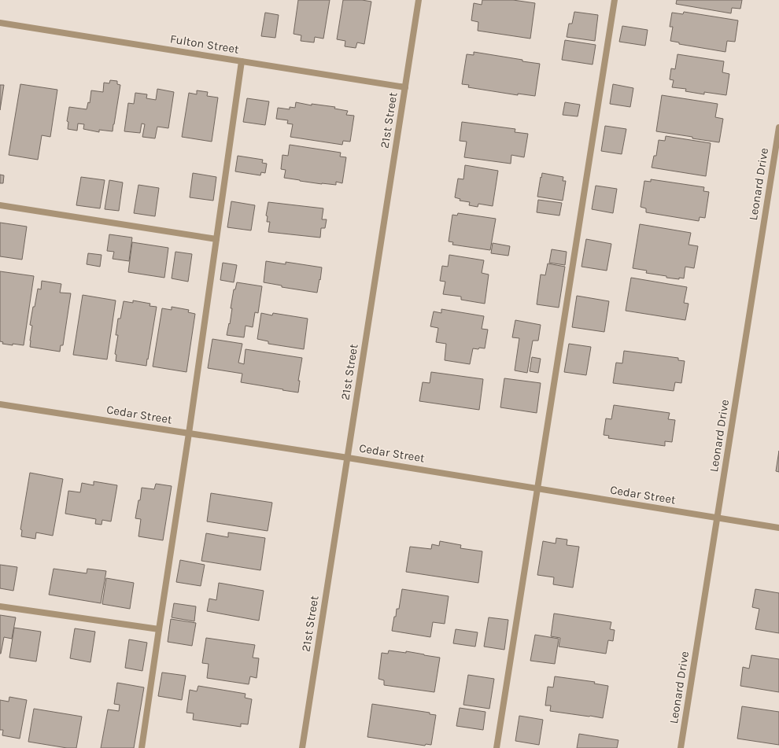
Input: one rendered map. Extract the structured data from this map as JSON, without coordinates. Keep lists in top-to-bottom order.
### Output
{
  "streets": {
    "street": [
      "Fulton Street",
      "21st Street",
      "Leonard Drive",
      "Cedar Street"
    ]
  },
  "crossings": [
    ["Fulton Street", "21st Street"],
    ["21st Street", "Cedar Street"],
    ["Leonard Drive", "Cedar Street"]
  ]
}
